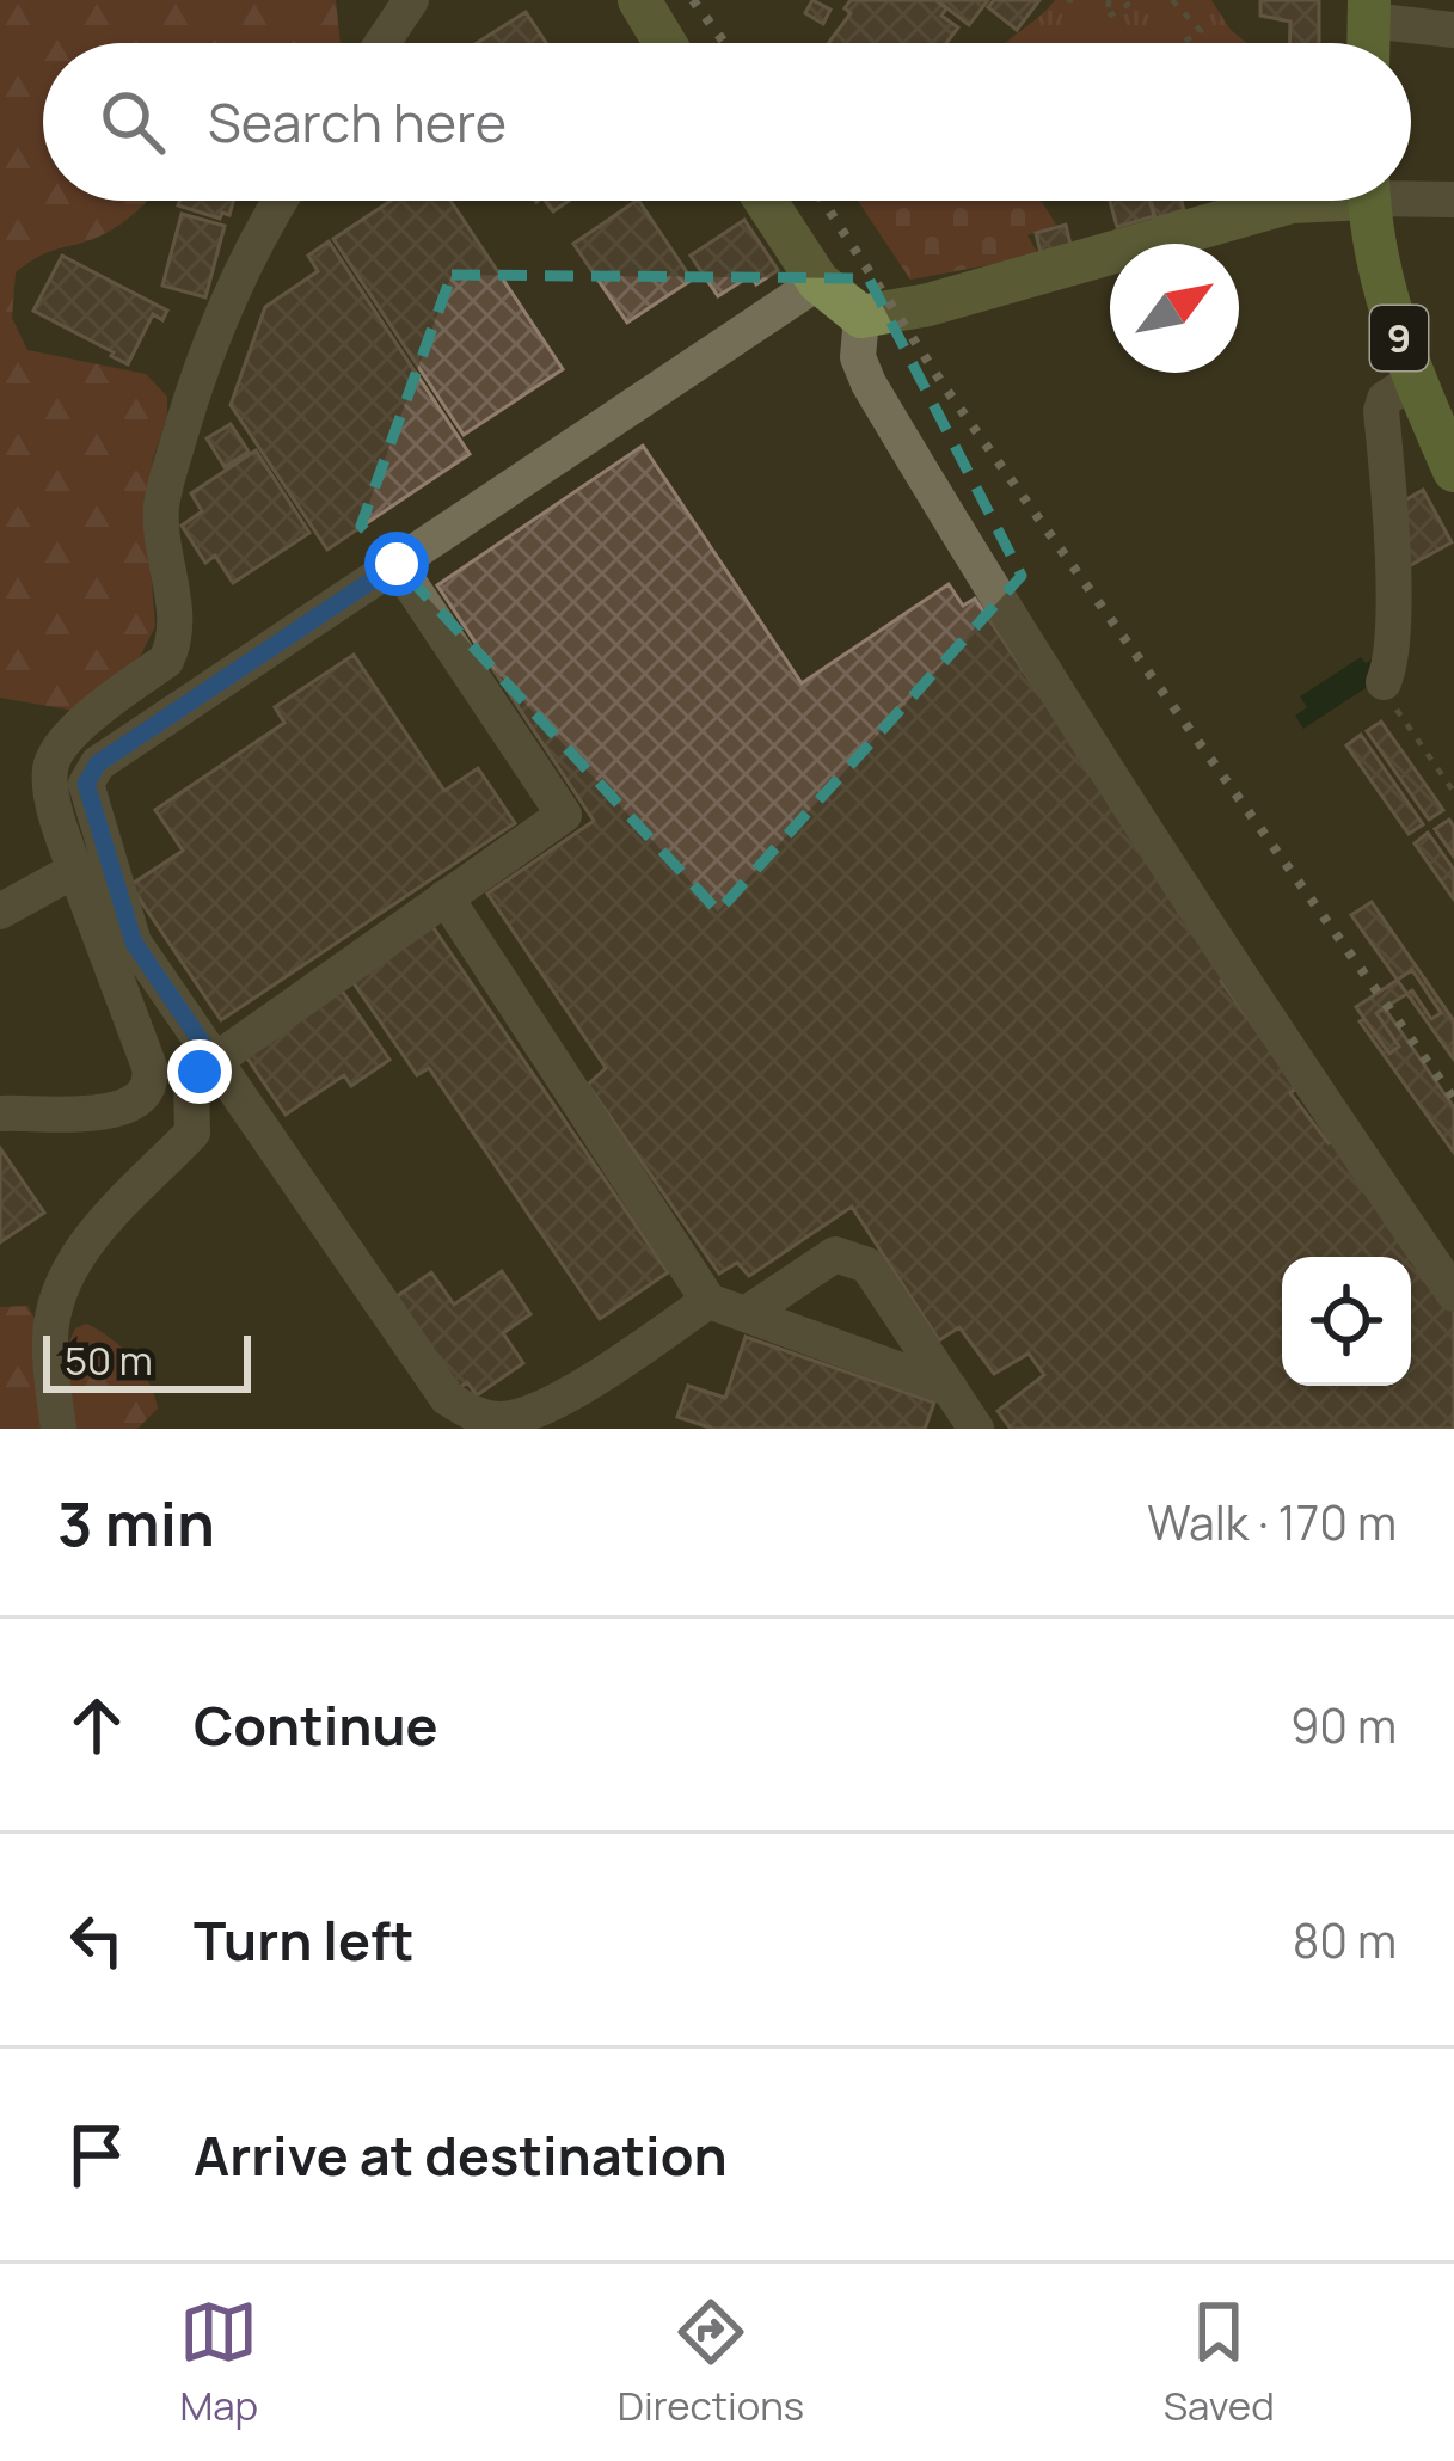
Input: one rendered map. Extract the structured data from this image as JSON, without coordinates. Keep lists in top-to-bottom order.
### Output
{
  "streets": {
    "highway": ["9"]
  },
  "scale_bar": "50 m",
  "north": "top right",
  "page": {
    "search": "Search here",
    "scale": "50 m",
    "heading": ["3 min", "Walk · 170 m"],
    "list": [
      ["Continue", "90 m"],
      ["Turn left", "80 m"],
      "Arrive at destination"
    ],
    "nav": ["Map", "Directions", "Saved"]
  }
}
